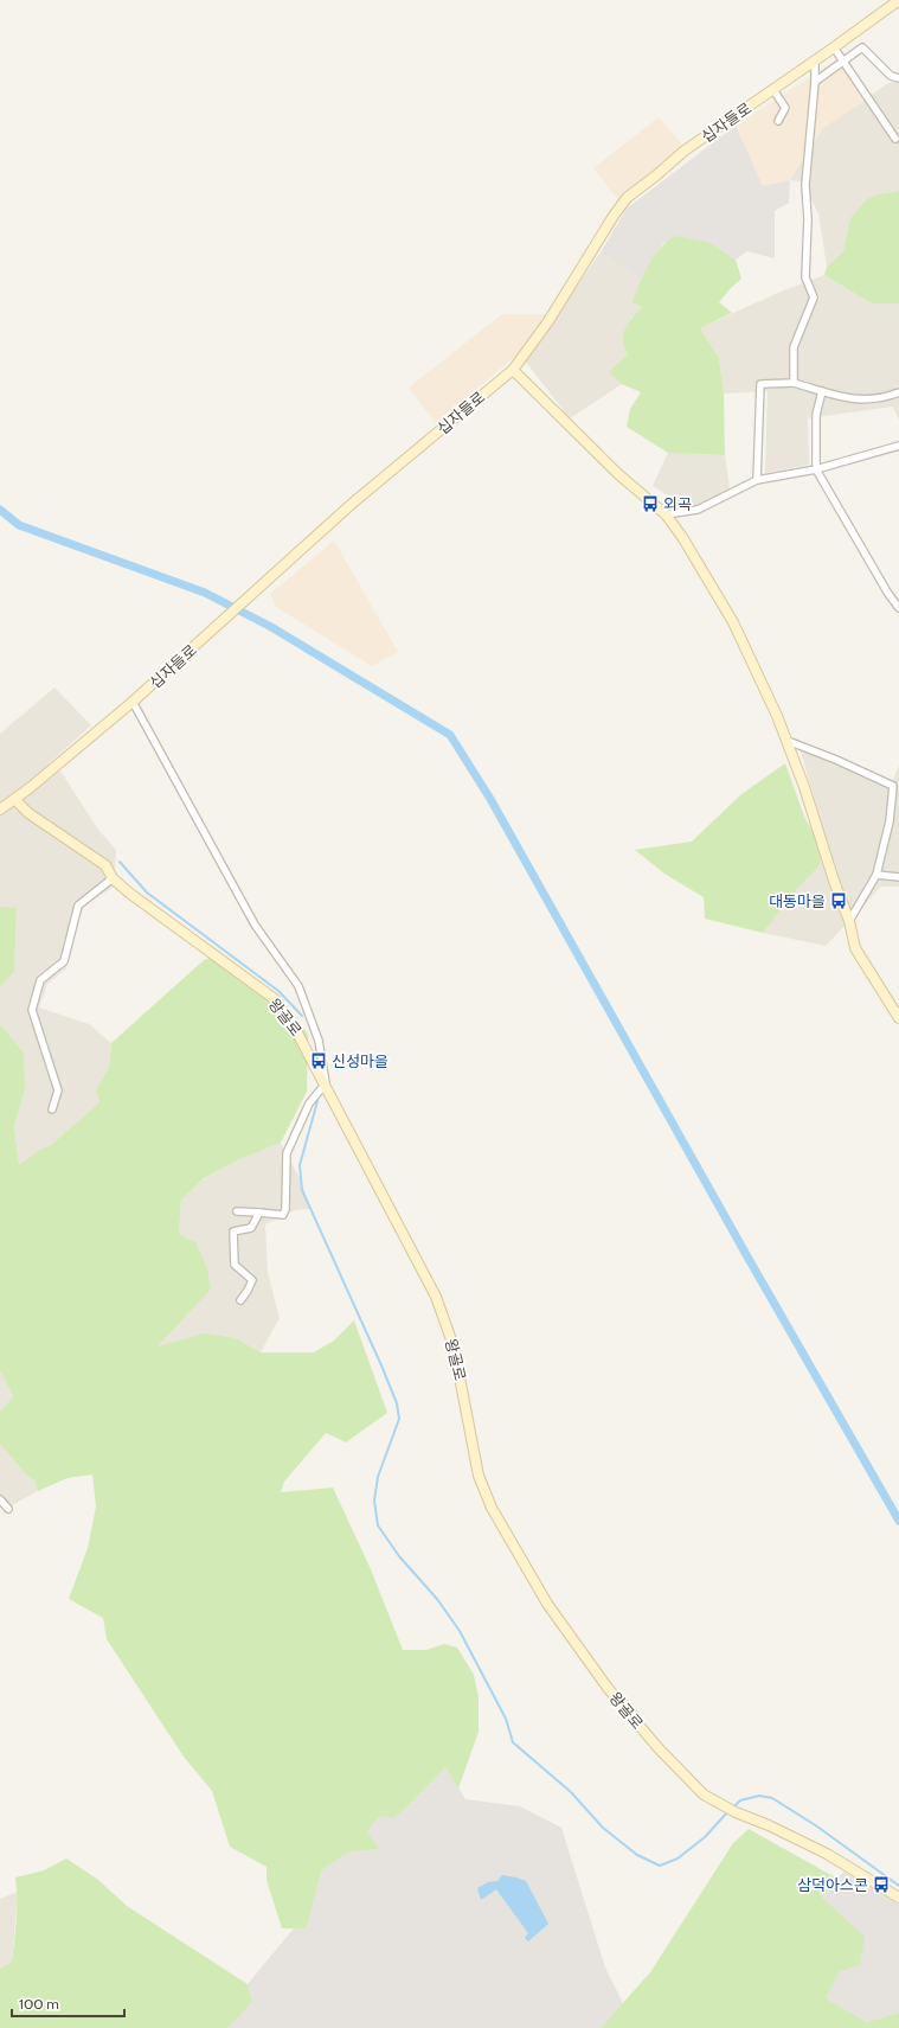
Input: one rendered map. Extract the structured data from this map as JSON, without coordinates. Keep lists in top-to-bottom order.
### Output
{
  "streets": {
    "street": ["십자들로", "왕골로"]
  },
  "crossings": [
    ["십자들로", "왕골로"]
  ],
  "places": {
    "bus stop": [
      "외곡",
      "대동마을",
      "신성마을",
      "삼덕아스콘"
    ]
  },
  "scale_bar": "100 m"
}
